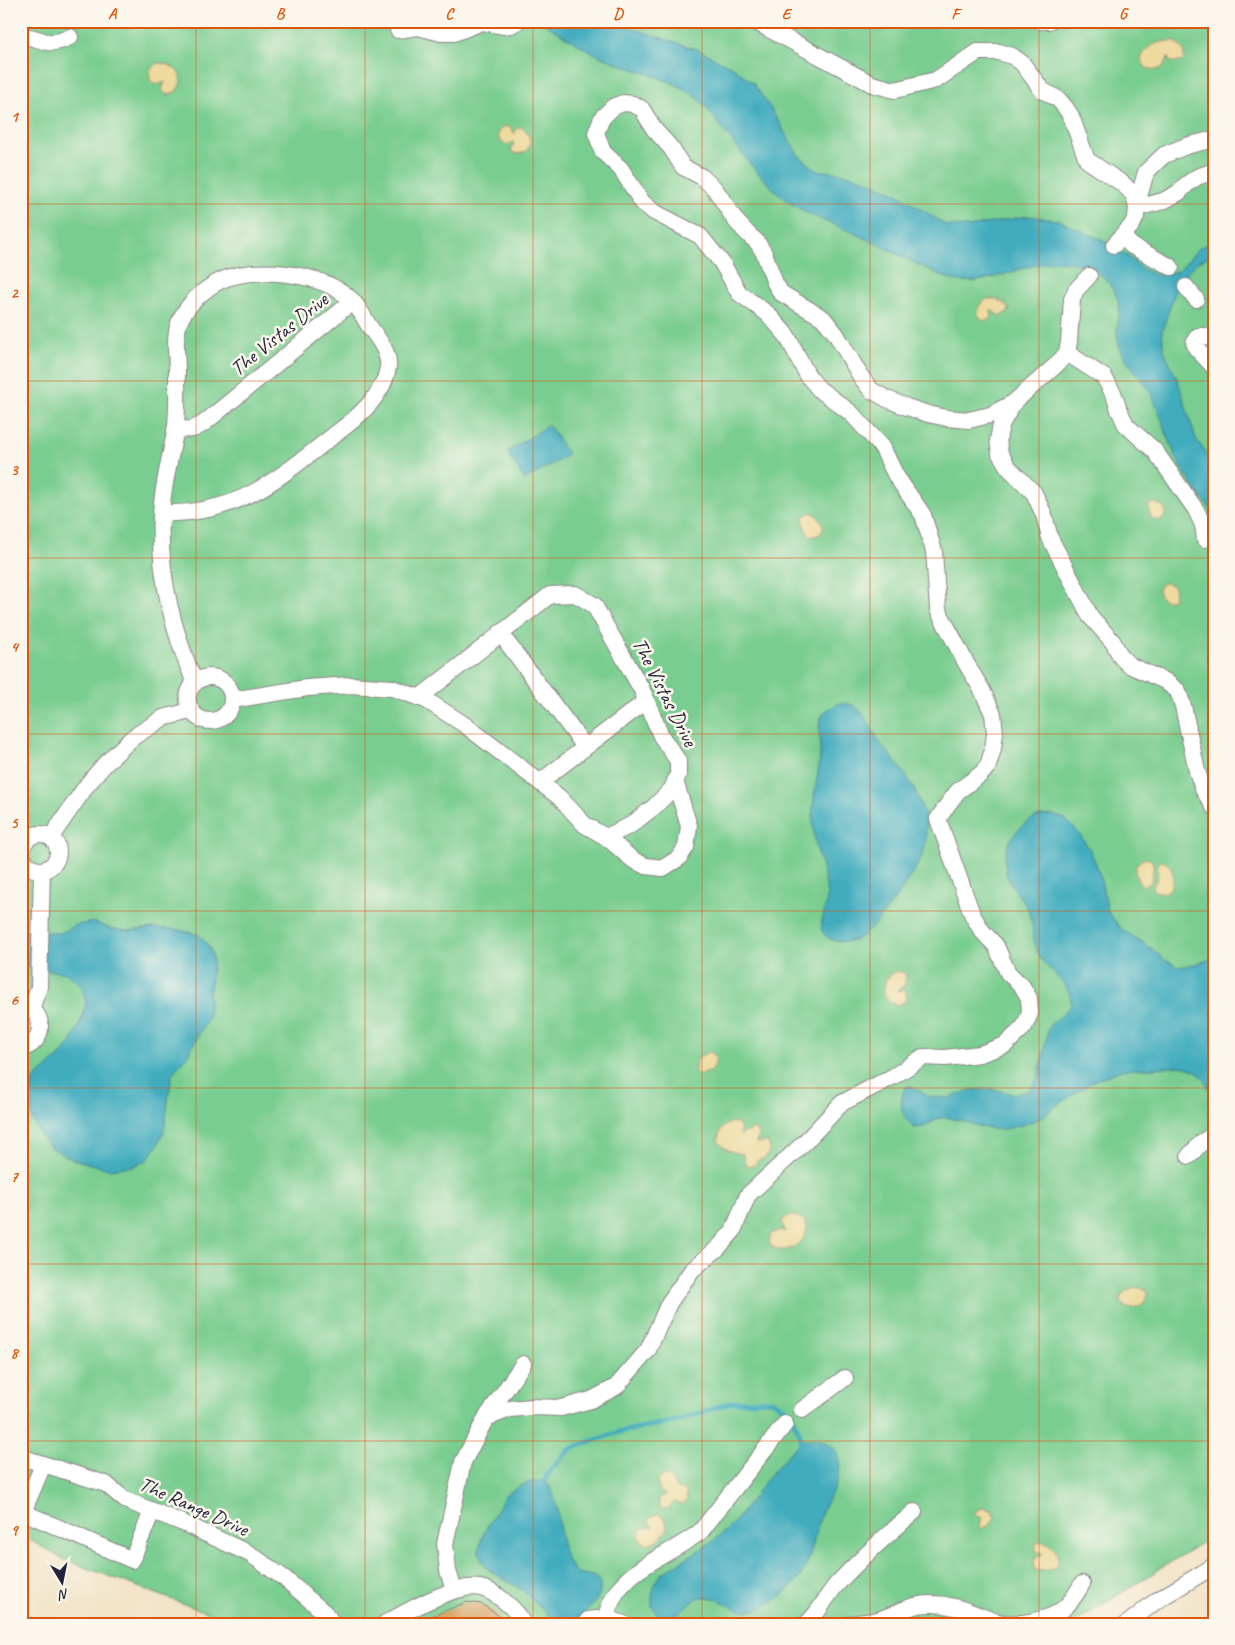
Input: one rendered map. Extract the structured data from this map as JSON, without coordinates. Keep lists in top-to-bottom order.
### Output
{
  "streets": {
    "street": ["The Vistas Drive", "The Range Drive"]
  },
  "north": "bottom",
  "grid": {
    "columns": [
      "A",
      "B",
      "C",
      "D",
      "E",
      "F",
      "G"
    ],
    "rows": [
      "1",
      "2",
      "3",
      "4",
      "5",
      "6",
      "7",
      "8",
      "9"
    ]
  }
}
